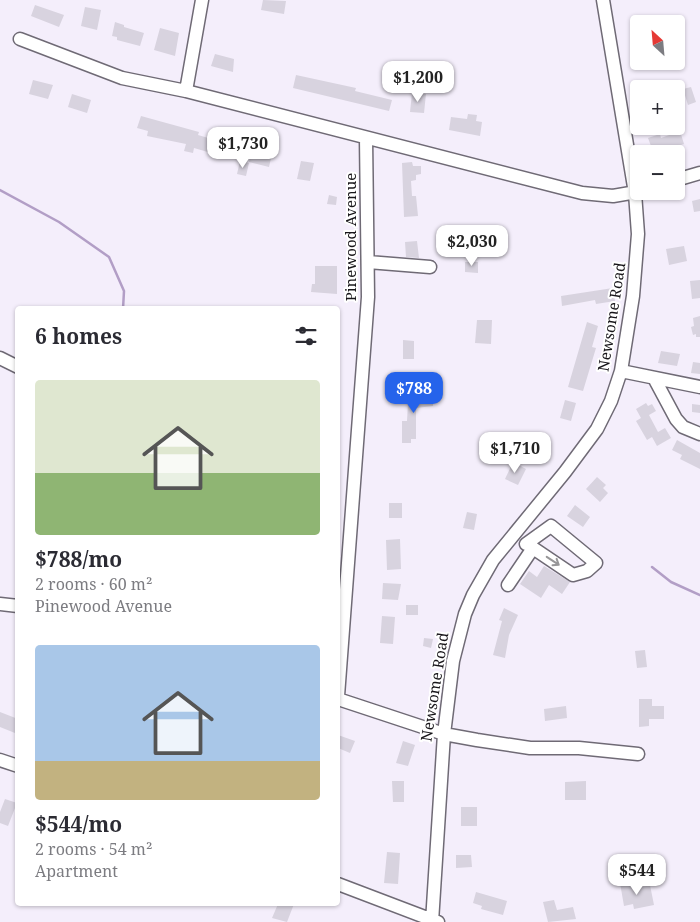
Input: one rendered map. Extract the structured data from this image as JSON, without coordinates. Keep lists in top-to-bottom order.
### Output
{
  "streets": {
    "street": ["Pinewood Avenue", "Newsome Road"]
  },
  "north": "top left",
  "page": {
    "map_buttons": ["+", "−"],
    "price": [
      "$1,200",
      "$1,730",
      "$2,030",
      "$788",
      "$1,710",
      "$544"
    ],
    "heading": "6 homes",
    "list": [
      {
        "name": "$788/mo",
        "note": "2 rooms · 60 m² · Pinewood Avenue"
      },
      {
        "name": "$544/mo",
        "note": "2 rooms · 54 m² · Apartment"
      }
    ]
  }
}
